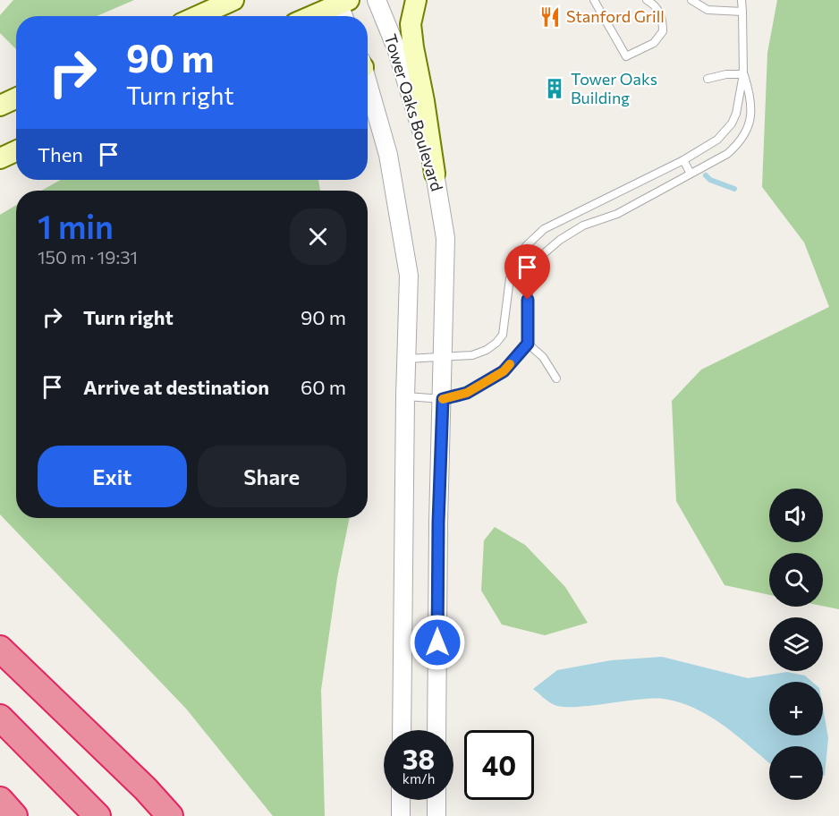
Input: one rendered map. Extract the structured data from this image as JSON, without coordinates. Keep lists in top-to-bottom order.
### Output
{
  "streets": {
    "street": ["Tower Oaks Boulevard"]
  },
  "places": {
    "restaurant": ["Stanford Grill"],
    "building": ["Tower Oaks Building"]
  },
  "page": {
    "turn": ["90 m", "Turn right"],
    "then": "Then",
    "heading": ["1 min", "150 m · 19:31"],
    "list": [
      {
        "name": "Turn right",
        "value": "90 m"
      },
      {
        "name": "Arrive at destination",
        "value": "60 m"
      }
    ],
    "buttons": ["Exit", "Share"],
    "map_buttons": ["+", "−"],
    "speed": "38 km/h",
    "limit": "40"
  }
}
